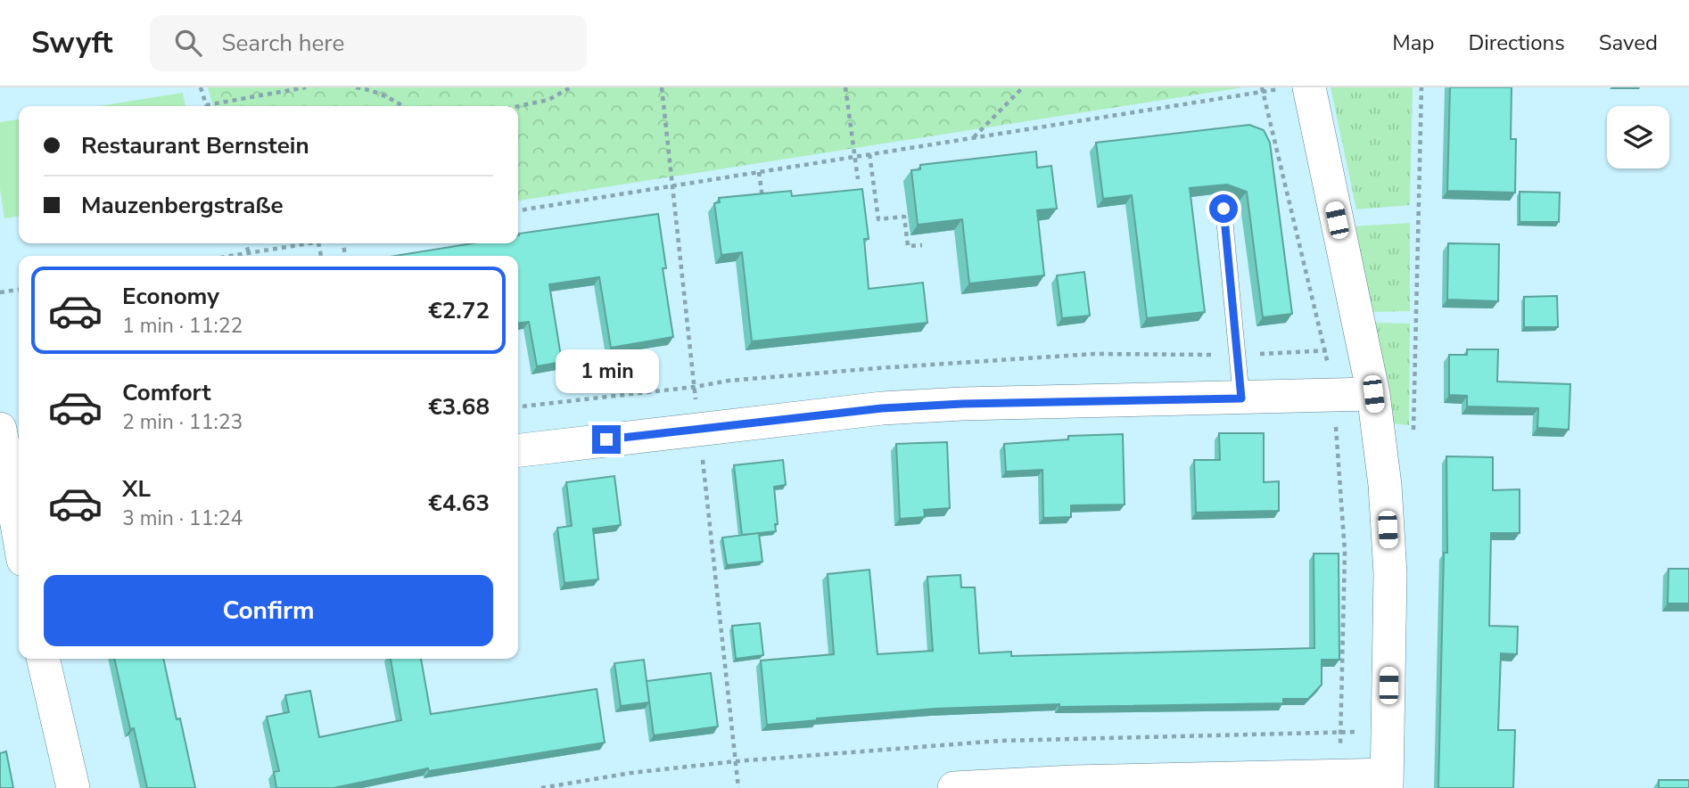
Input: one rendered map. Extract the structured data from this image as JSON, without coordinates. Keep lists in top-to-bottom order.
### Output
{
  "page": {
    "header": "Swyft",
    "search": "Search here",
    "nav": ["Map", "Directions", "Saved"],
    "banner": ["Restaurant Bernstein", "Mauzenbergstraße"],
    "list": [
      {
        "name": "Economy",
        "note": "1 min · 11:22",
        "value": "€2.72"
      },
      {
        "name": "Comfort",
        "note": "2 min · 11:23",
        "value": "€3.68"
      },
      {
        "name": "XL",
        "note": "3 min · 11:24",
        "value": "€4.63"
      }
    ],
    "bubble": "1 min",
    "buttons": "Confirm"
  }
}
